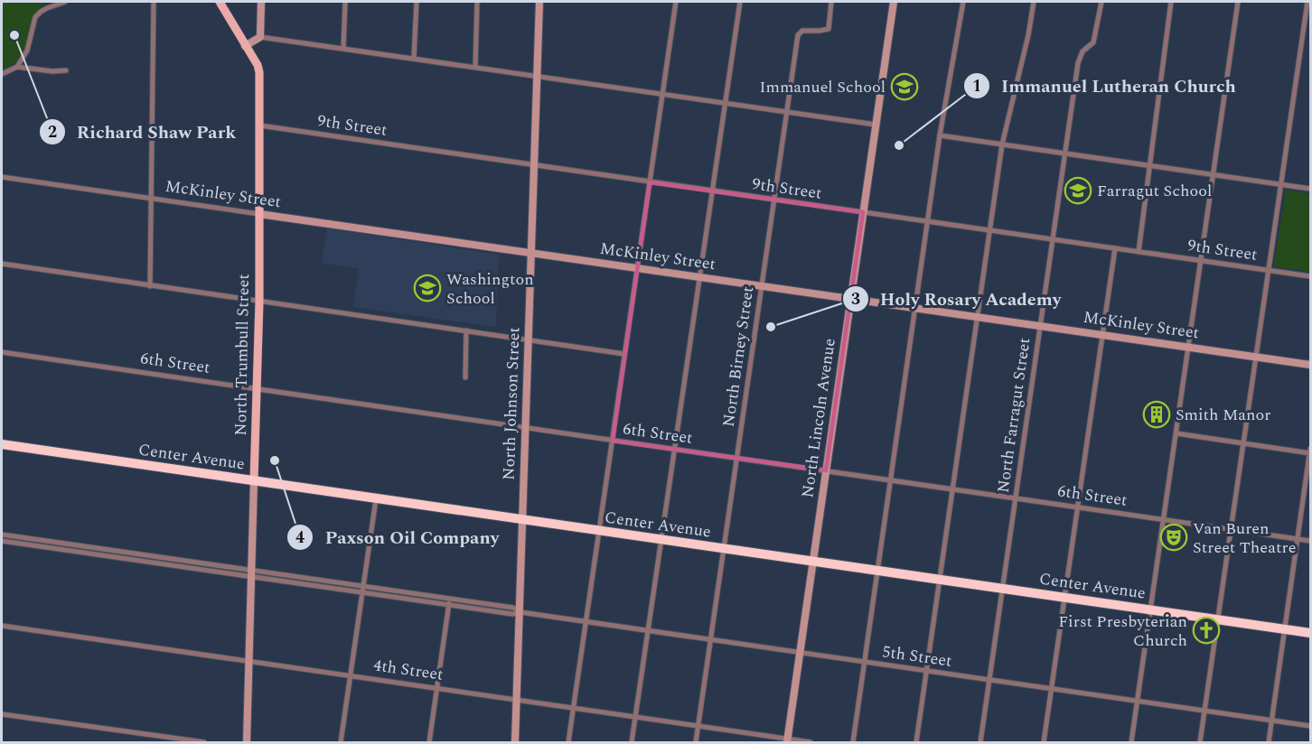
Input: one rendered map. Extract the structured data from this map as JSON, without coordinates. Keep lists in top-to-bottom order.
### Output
{
  "streets": {
    "highway": ["Center Avenue"],
    "main road": ["North Trumbull Street"],
    "street": [
      "9th Street",
      "McKinley Street",
      "North Birney Street",
      "6th Street",
      "North Johnson Street",
      "North Farragut Street",
      "North Lincoln Avenue",
      "5th Street",
      "4th Street"
    ]
  },
  "crossings": [
    ["9th Street", "North Trumbull Street"],
    ["9th Street", "North Birney Street"],
    ["9th Street", "North Johnson Street"],
    ["9th Street", "North Farragut Street"],
    ["9th Street", "North Lincoln Avenue"],
    ["McKinley Street", "North Trumbull Street"],
    ["McKinley Street", "North Birney Street"],
    ["McKinley Street", "North Johnson Street"],
    ["McKinley Street", "North Farragut Street"],
    ["McKinley Street", "North Lincoln Avenue"],
    ["North Trumbull Street", "6th Street"],
    ["North Trumbull Street", "Center Avenue"],
    ["North Trumbull Street", "5th Street"],
    ["North Trumbull Street", "4th Street"],
    ["North Birney Street", "6th Street"],
    ["North Birney Street", "Center Avenue"],
    ["North Birney Street", "5th Street"],
    ["North Birney Street", "4th Street"],
    ["6th Street", "North Johnson Street"],
    ["6th Street", "North Farragut Street"],
    ["6th Street", "North Lincoln Avenue"],
    ["North Johnson Street", "Center Avenue"],
    ["North Johnson Street", "5th Street"],
    ["North Johnson Street", "4th Street"],
    ["North Farragut Street", "Center Avenue"],
    ["North Farragut Street", "5th Street"],
    ["North Lincoln Avenue", "Center Avenue"],
    ["North Lincoln Avenue", "5th Street"],
    ["North Lincoln Avenue", "4th Street"]
  ],
  "places": {
    "other": [
      "Richard Shaw Park",
      "Immanuel Lutheran Church",
      "Holy Rosary Academy",
      "Paxson Oil Company"
    ],
    "school or university": ["Immanuel School", "Farragut School", "Washington School"],
    "building": ["Smith Manor"],
    "theatre": ["Van Buren Street Theatre"],
    "church": ["First Presbyterian Church"]
  }
}
